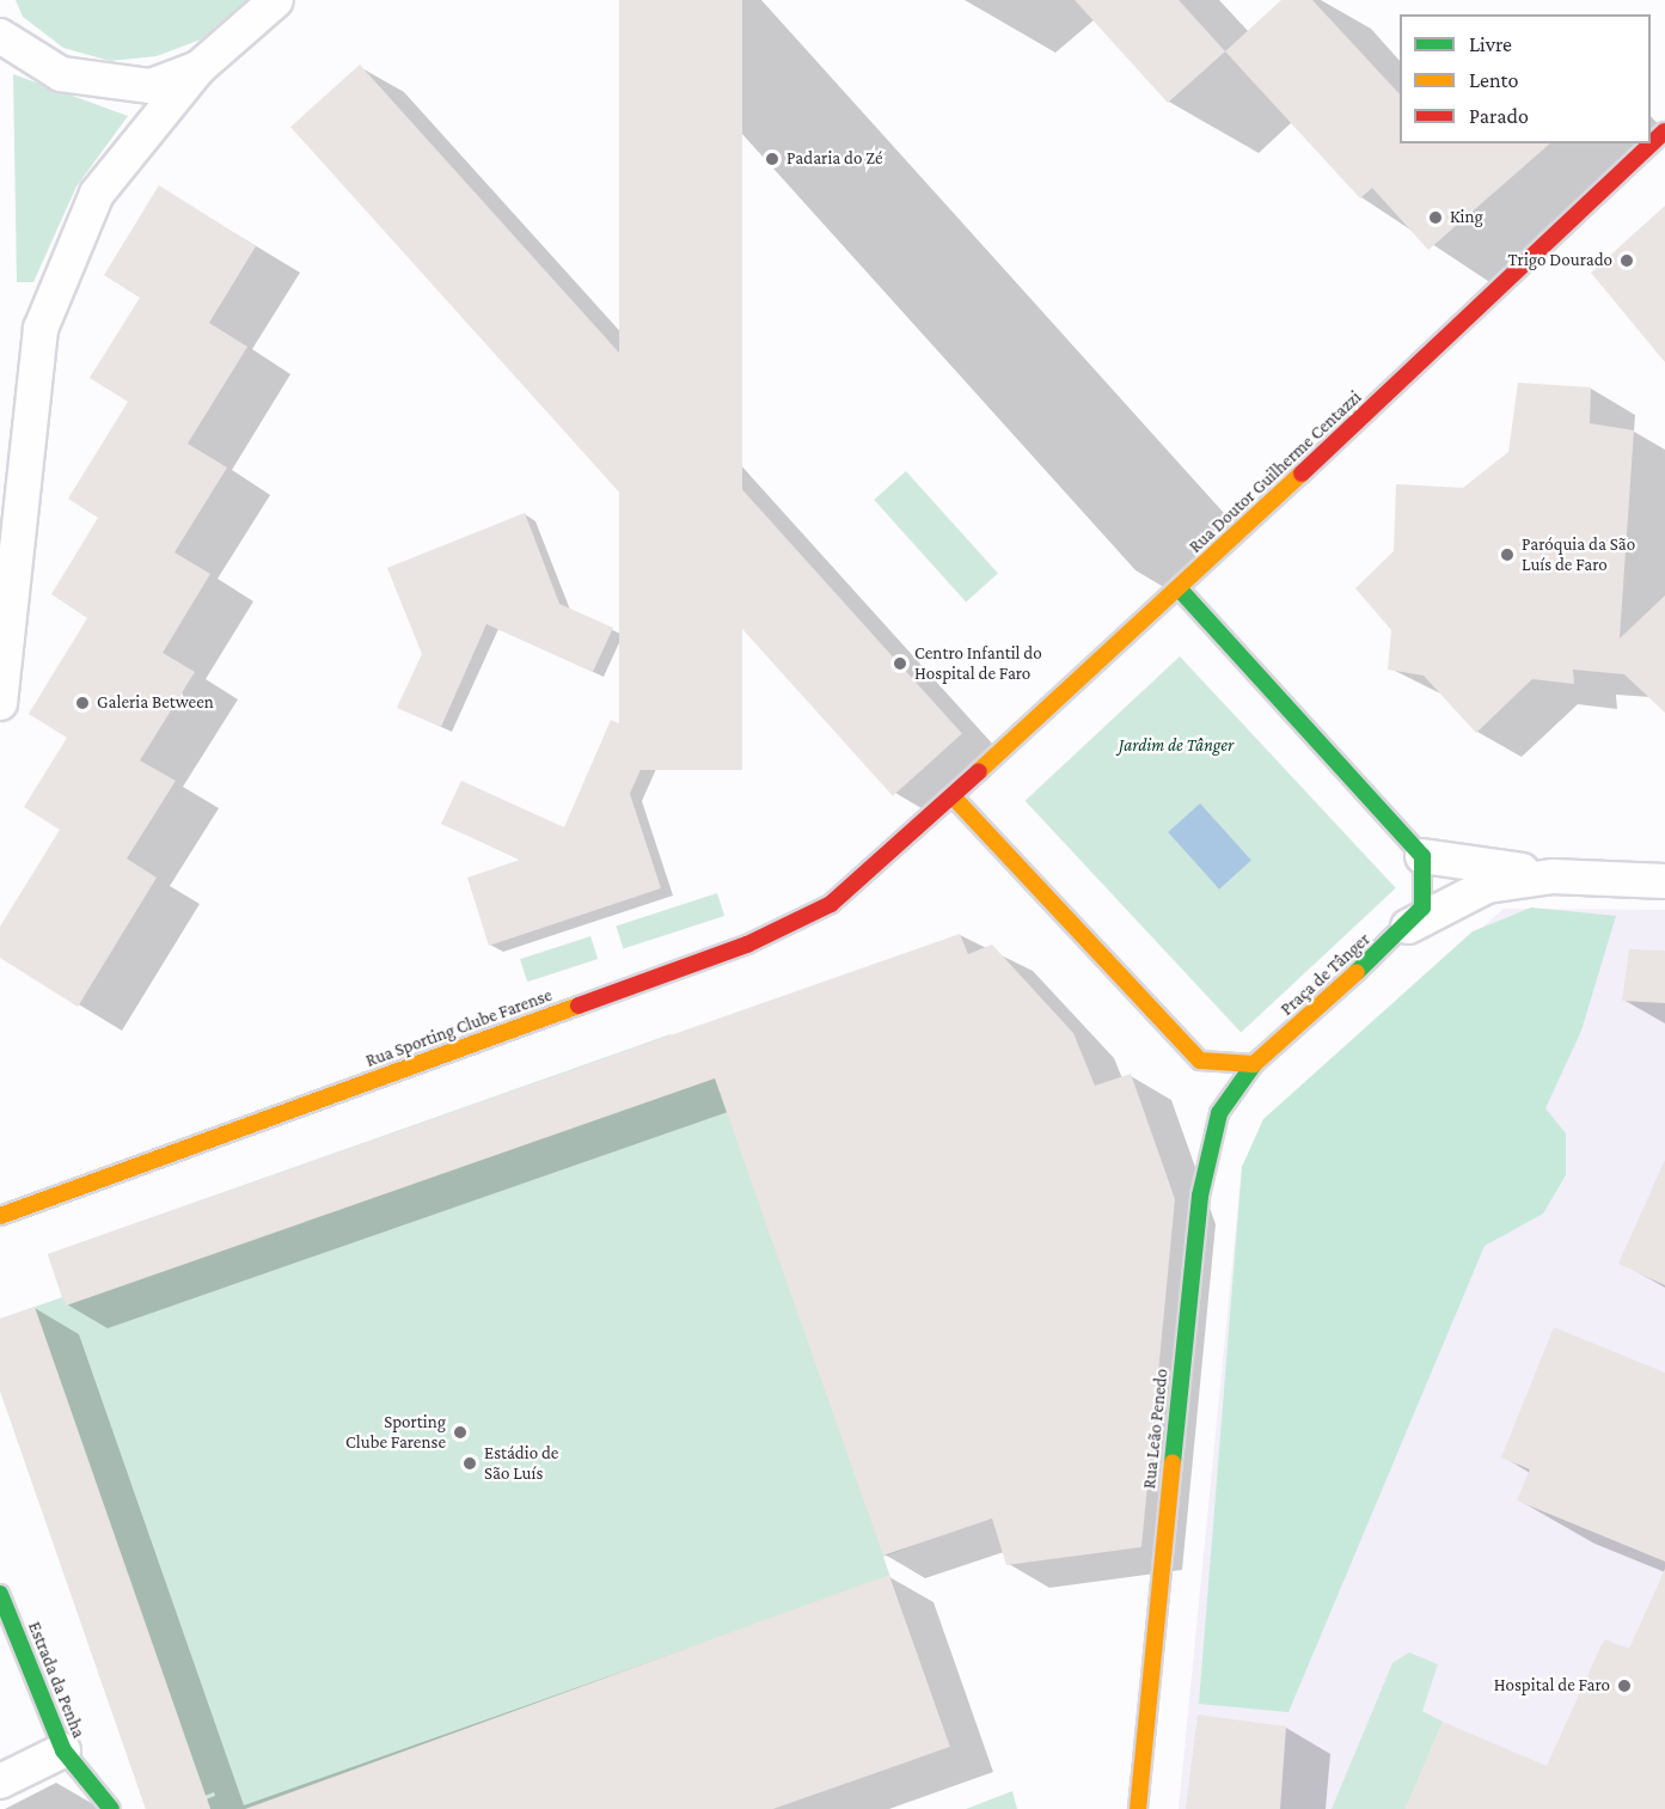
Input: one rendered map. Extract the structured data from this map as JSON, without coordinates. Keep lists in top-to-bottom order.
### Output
{
  "streets": {
    "street": [
      "Rua Doutor Guilherme Centazzi",
      "Praça de Tânger",
      "Rua Sporting Clube Farense",
      "Rua Leão Penedo",
      "Estrada da Penha"
    ]
  },
  "crossings": [
    ["Rua Doutor Guilherme Centazzi", "Rua Sporting Clube Farense"],
    ["Praça de Tânger", "Rua Leão Penedo"]
  ],
  "parks": ["Jardim de Tânger"],
  "places": [
    "Padaria do Zé",
    "King",
    "Trigo Dourado",
    "Paróquia da São Luís de Faro",
    "Centro Infantil do Hospital de Faro",
    "Galeria Between",
    "Sporting Clube Farense",
    "Estádio de São Luís",
    "Hospital de Faro"
  ],
  "legend": ["Livre", "Lento", "Parado"]
}
